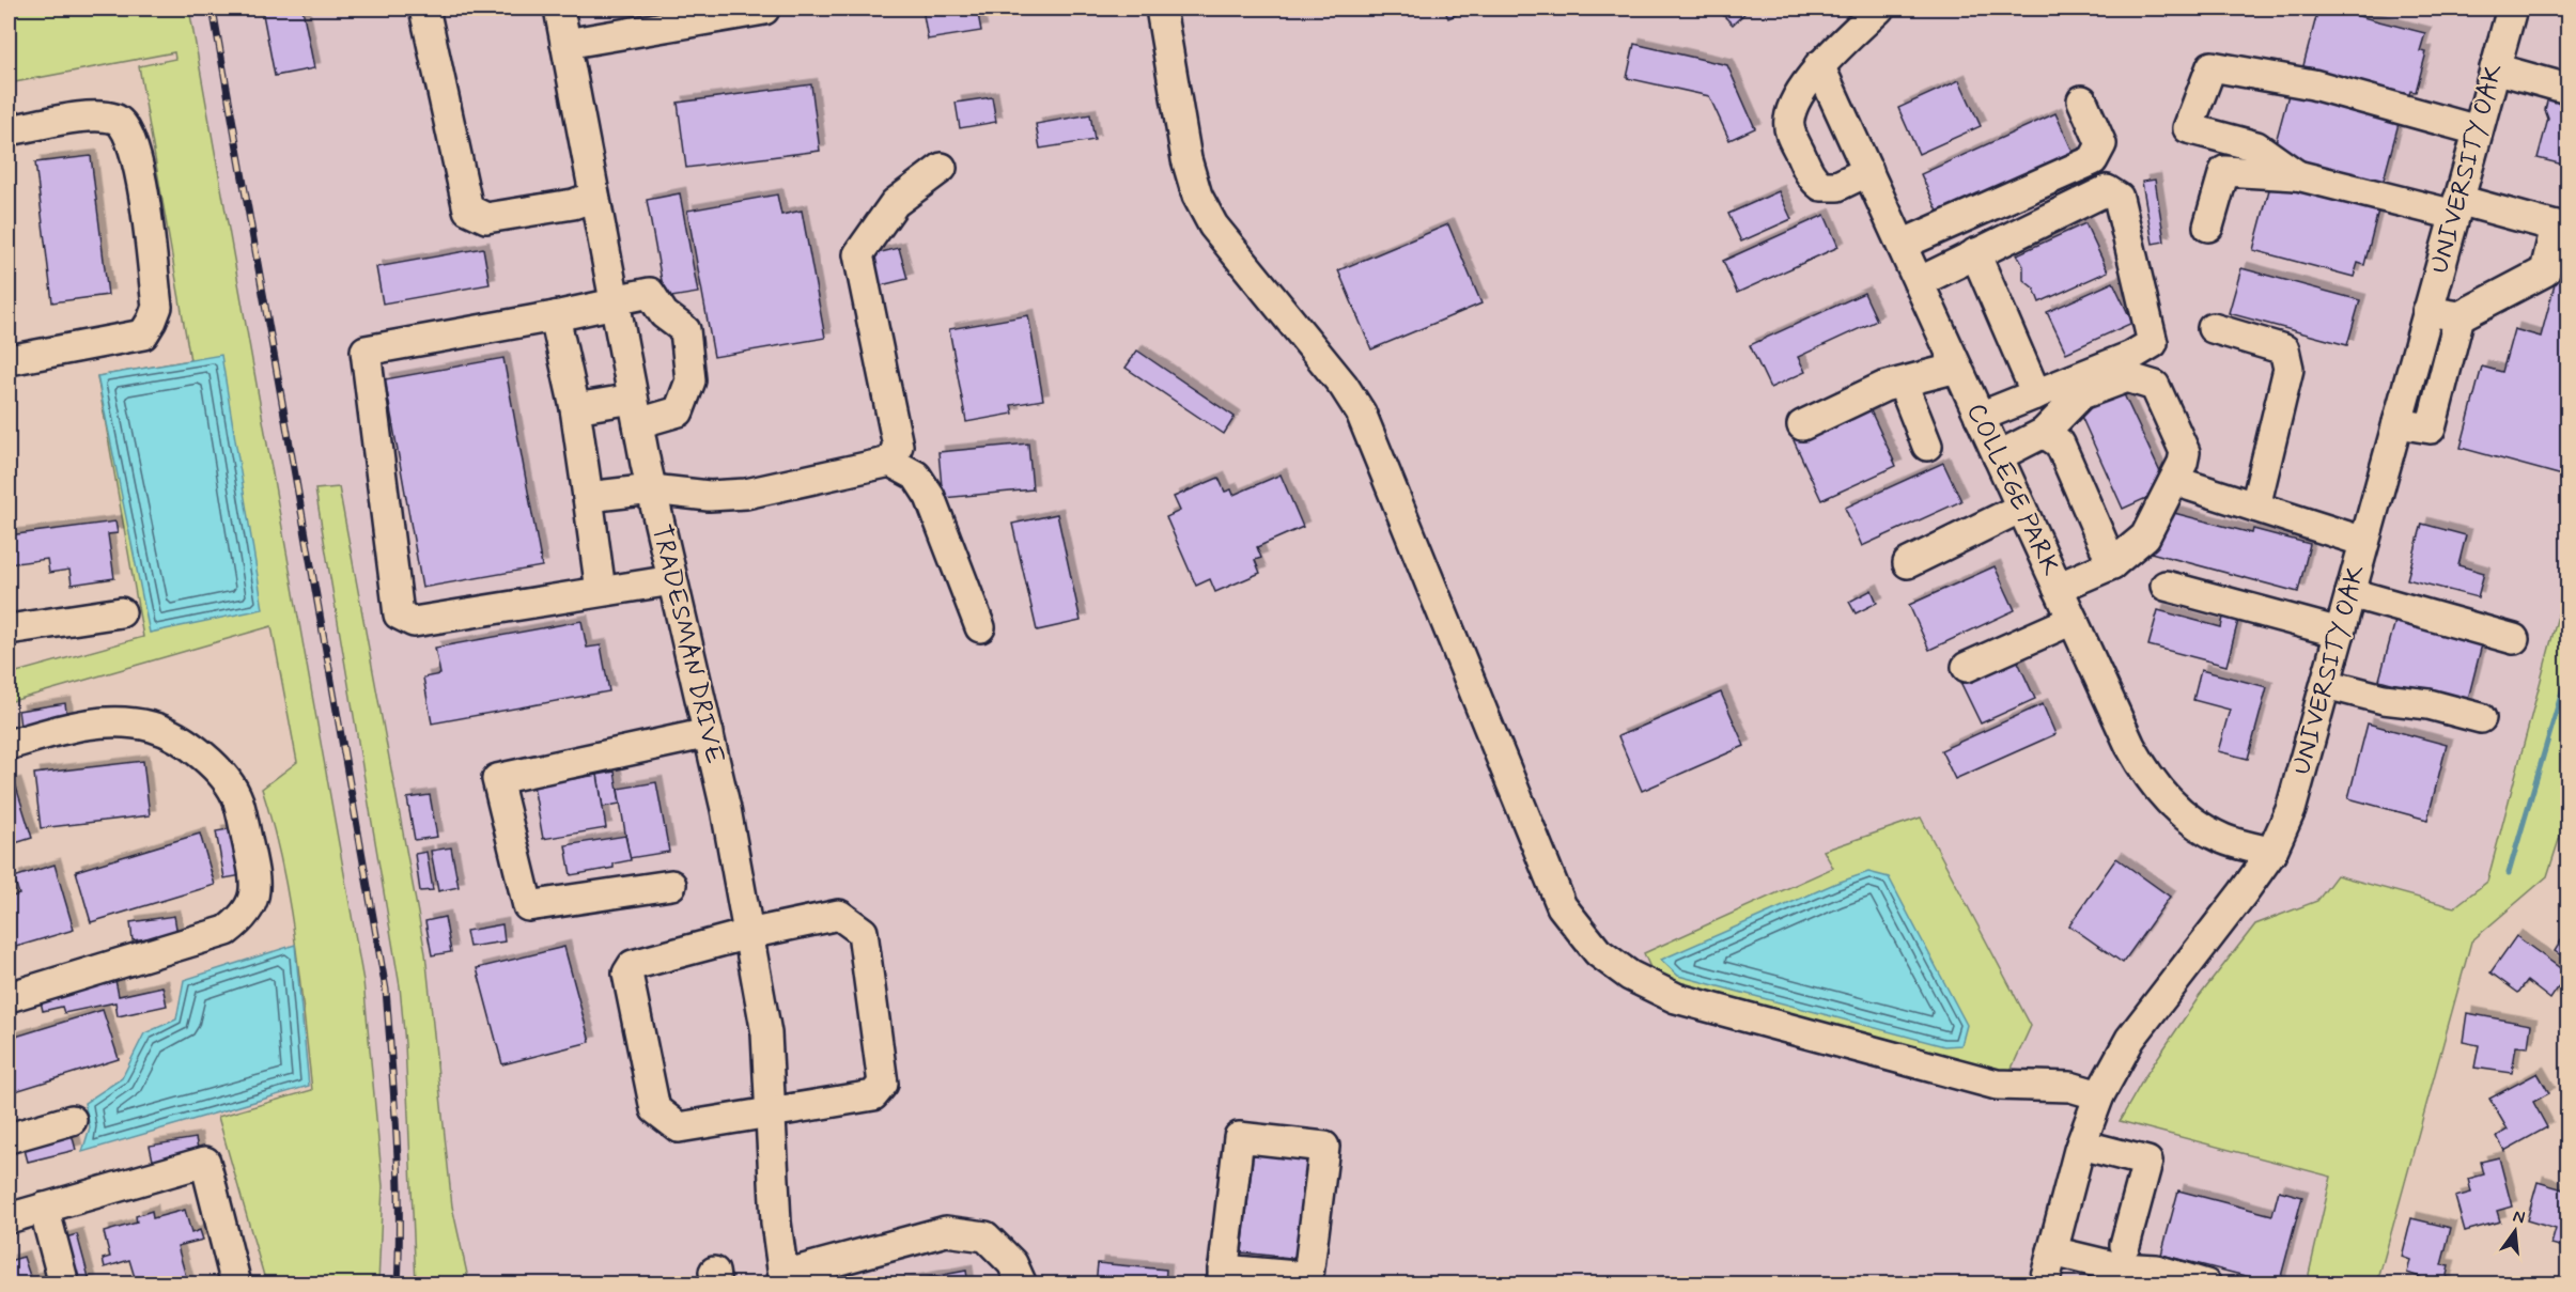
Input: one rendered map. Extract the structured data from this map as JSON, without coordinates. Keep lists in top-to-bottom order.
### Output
{
  "streets": {
    "street": ["UNIVERSITY OAK", "COLLEGE PARK", "TRADESMAN DRIVE"]
  },
  "crossings": [
    ["UNIVERSITY OAK", "COLLEGE PARK"]
  ],
  "north": "top"
}
